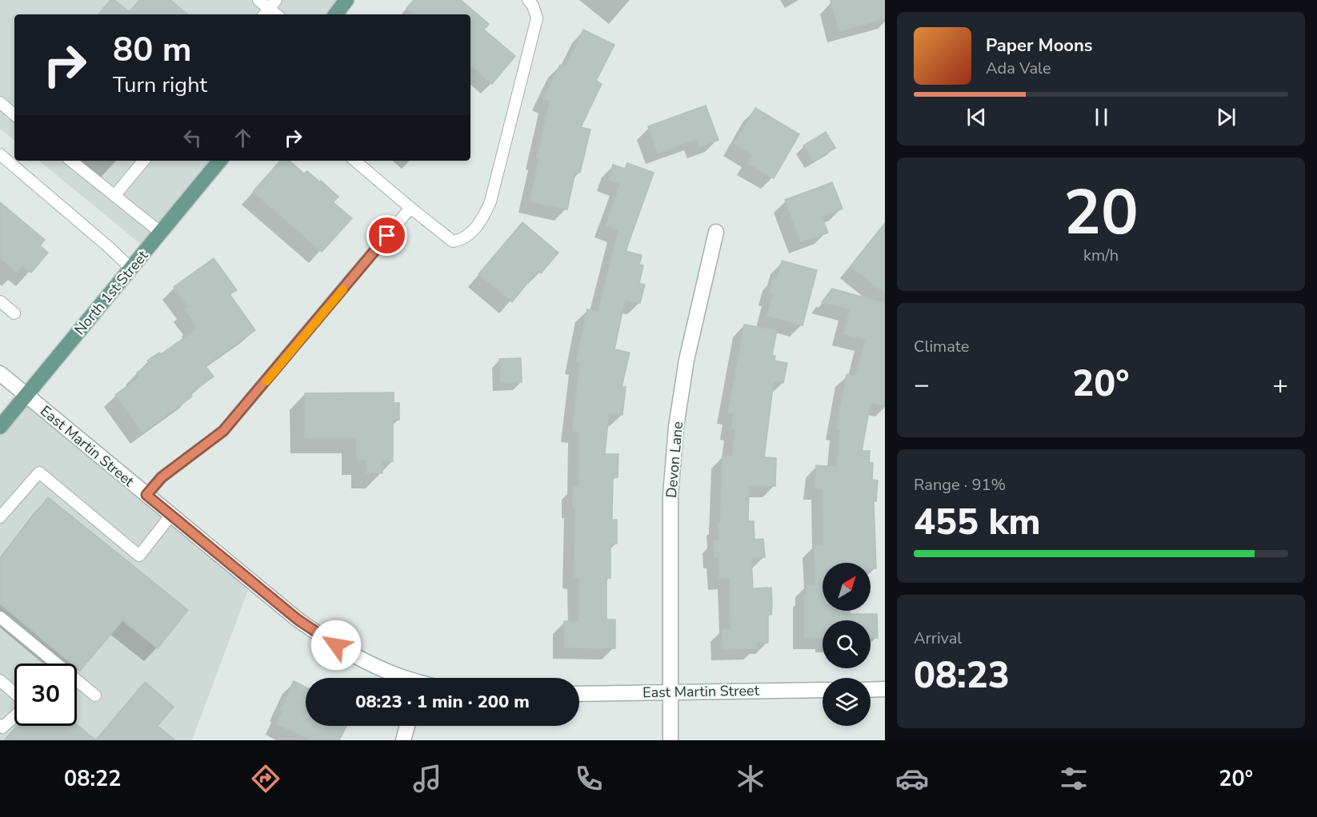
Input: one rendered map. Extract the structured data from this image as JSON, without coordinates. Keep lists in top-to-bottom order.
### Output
{
  "streets": {
    "main road": ["North 1st Street"],
    "street": ["East Martin Street", "Devon Lane"]
  },
  "crossings": [
    ["North 1st Street", "East Martin Street"],
    ["East Martin Street", "Devon Lane"]
  ],
  "north": "top right",
  "page": {
    "turn": ["80 m", "Turn right"],
    "song": ["Paper Moons", "Ada Vale"],
    "tile": [
      ["20", "km/h"],
      "Climate",
      ["Range · 91%", "455 km"],
      ["Arrival", "08:23"]
    ],
    "heat": ["−", "20°", "+"],
    "limit": "30",
    "trip": "08:23 · 1 min · 200 m",
    "tabs": ["08:22", "20°"]
  }
}
